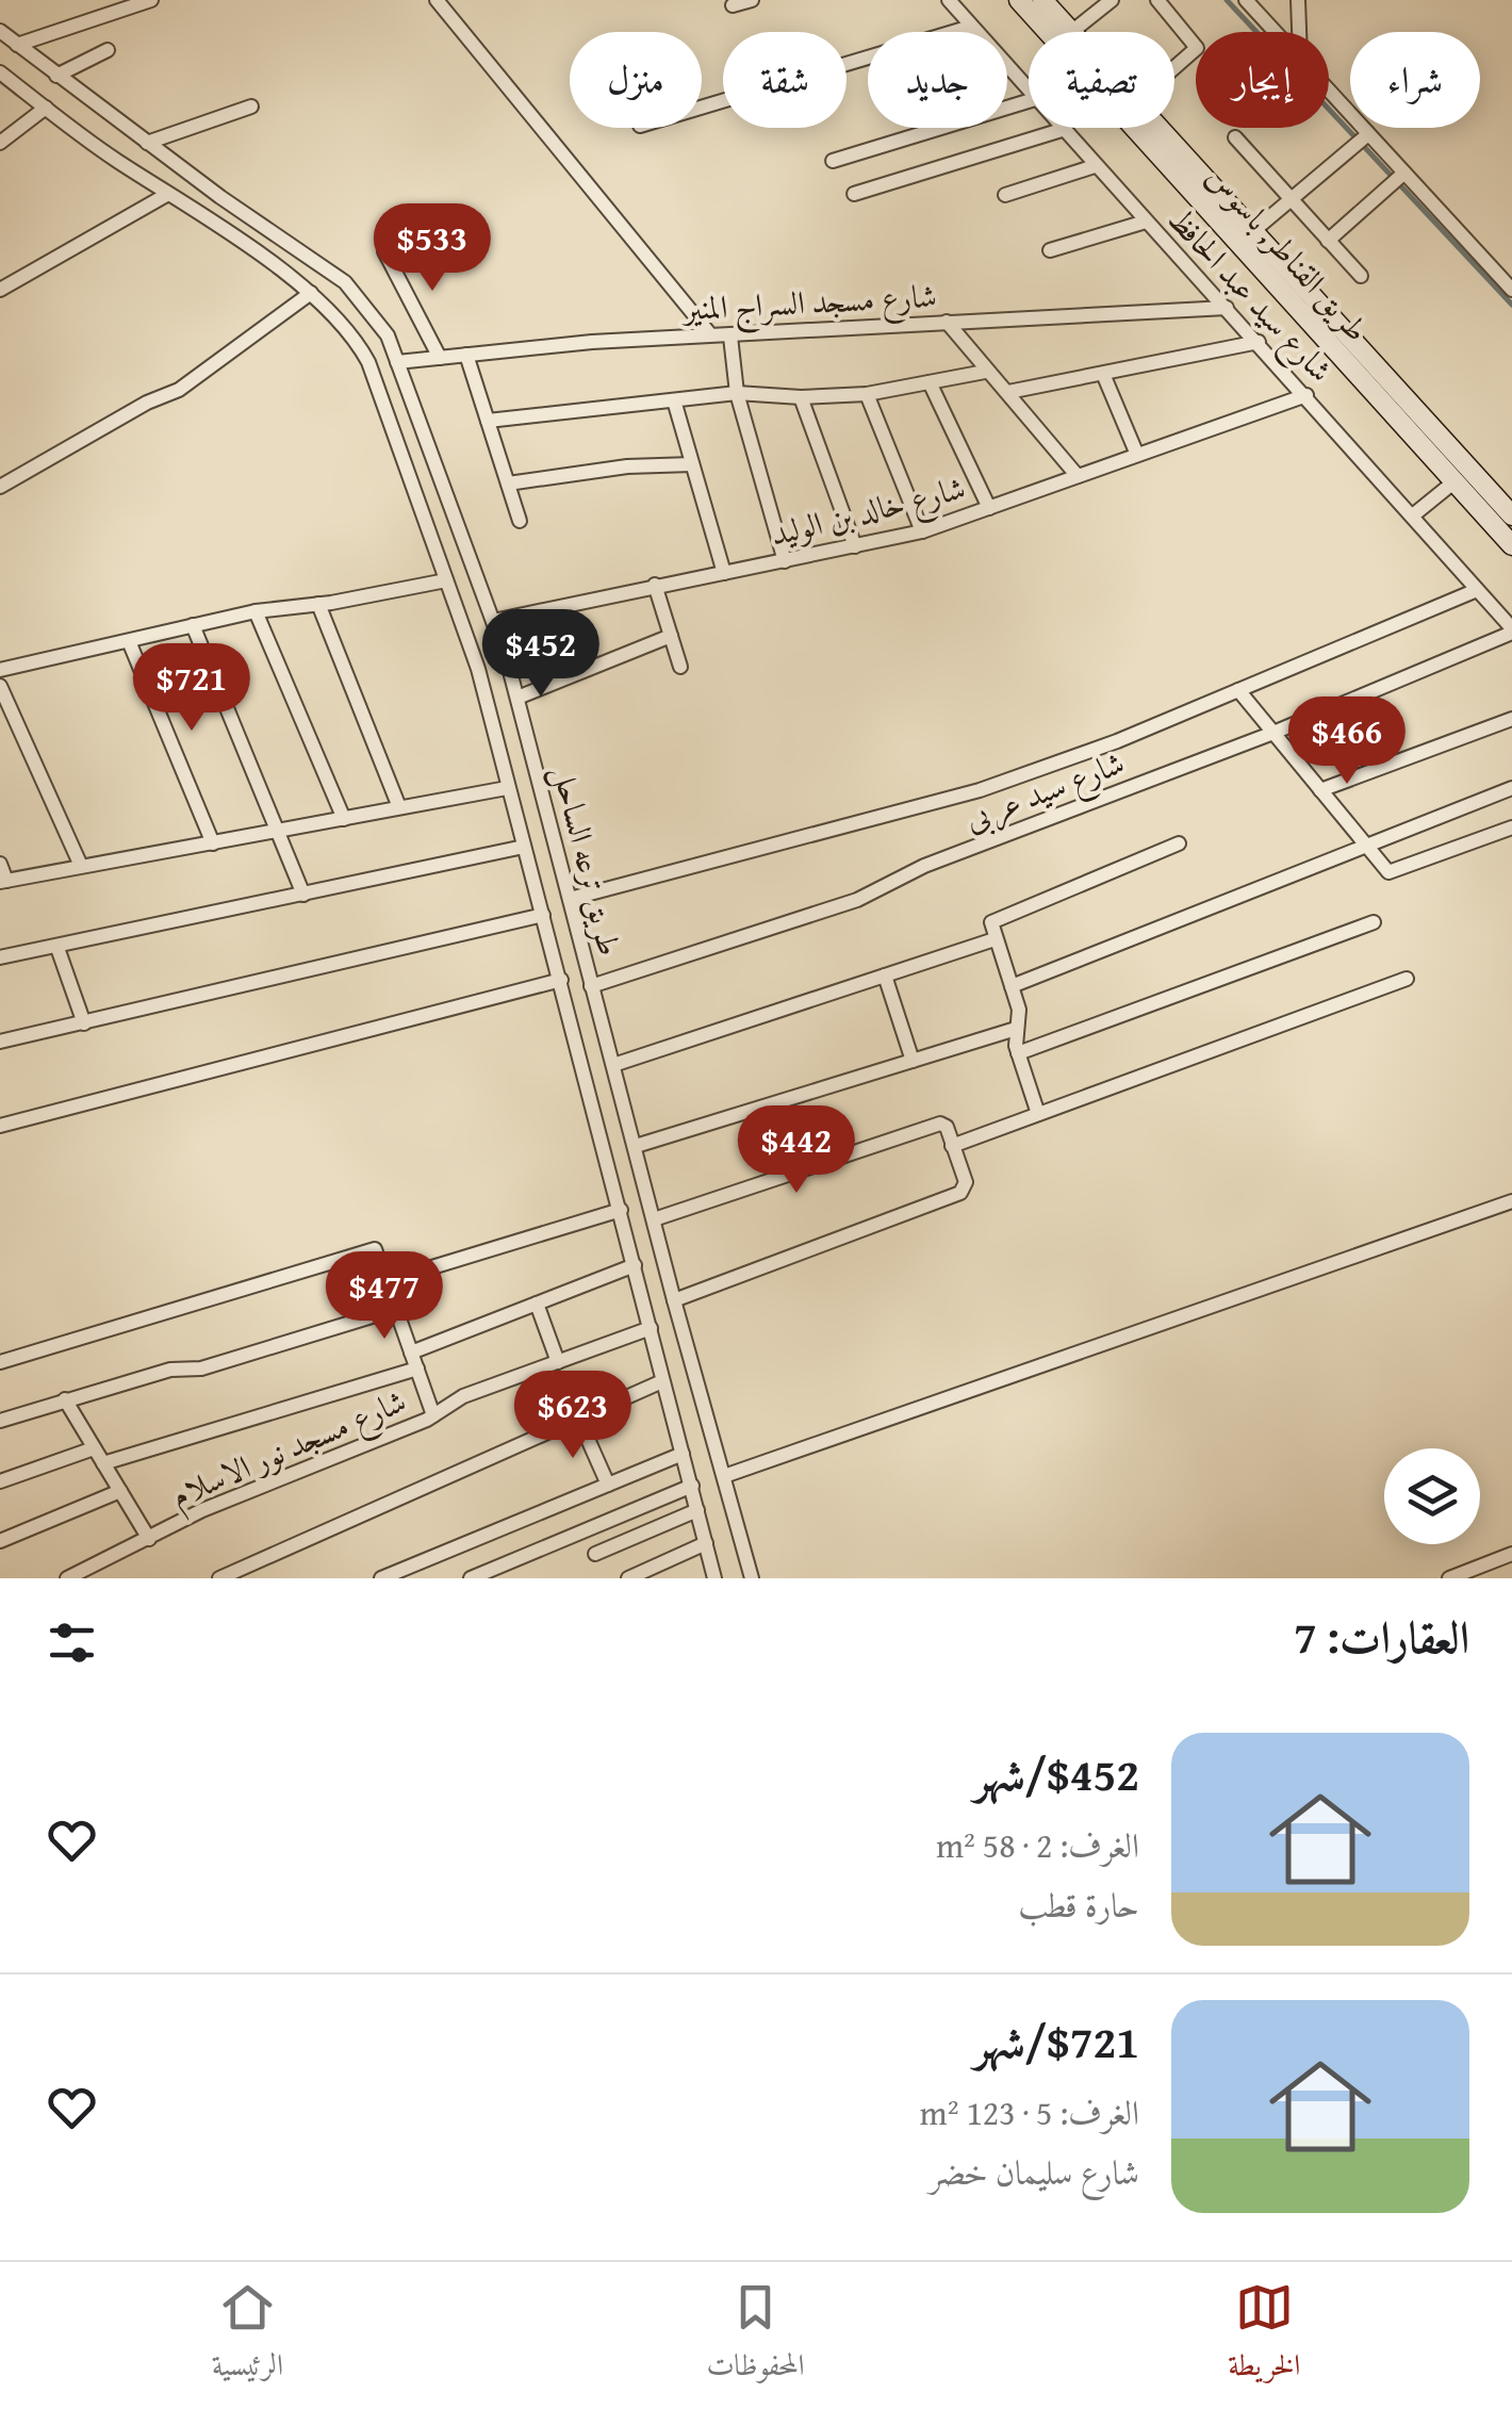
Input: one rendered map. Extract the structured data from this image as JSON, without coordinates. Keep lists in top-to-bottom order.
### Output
{
  "streets": {
    "main road": ["طريق القناطر, باسوس"],
    "street": [
      "شارع سيد عبد الحافظ",
      "شارع مسجد السراج المنير",
      "شارع خالد بن الوليد",
      "شارع سيد عربى",
      "طريق ترعه الساحل",
      "شارع مسجد نور الاسلام"
    ]
  },
  "crossings": [
    ["شارع سيد عبد الحافظ", "شارع مسجد السراج المنير"],
    ["شارع سيد عبد الحافظ", "شارع خالد بن الوليد"],
    ["شارع سيد عبد الحافظ", "شارع سيد عربى"],
    ["شارع مسجد السراج المنير", "طريق ترعه الساحل"],
    ["شارع خالد بن الوليد", "طريق ترعه الساحل"],
    ["شارع سيد عربى", "طريق ترعه الساحل"],
    ["طريق ترعه الساحل", "شارع مسجد نور الاسلام"]
  ],
  "page": {
    "chip": [
      "شراء",
      "إيجار",
      "تصفية",
      "جديد",
      "شقة",
      "منزل"
    ],
    "price": [
      "$533",
      "$452",
      "$721",
      "$466",
      "$442",
      "$477",
      "$623"
    ],
    "heading": "العقارات: 7",
    "list": [
      {
        "name": "$452/شهر",
        "note": "الغرف: 2 · 58 m² · حارة قطب"
      },
      {
        "name": "$721/شهر",
        "note": "الغرف: 5 · 123 m² · شارع سليمان خضر"
      }
    ],
    "tabs": ["الخريطة", "المحفوظات", "الرئيسية"]
  }
}
